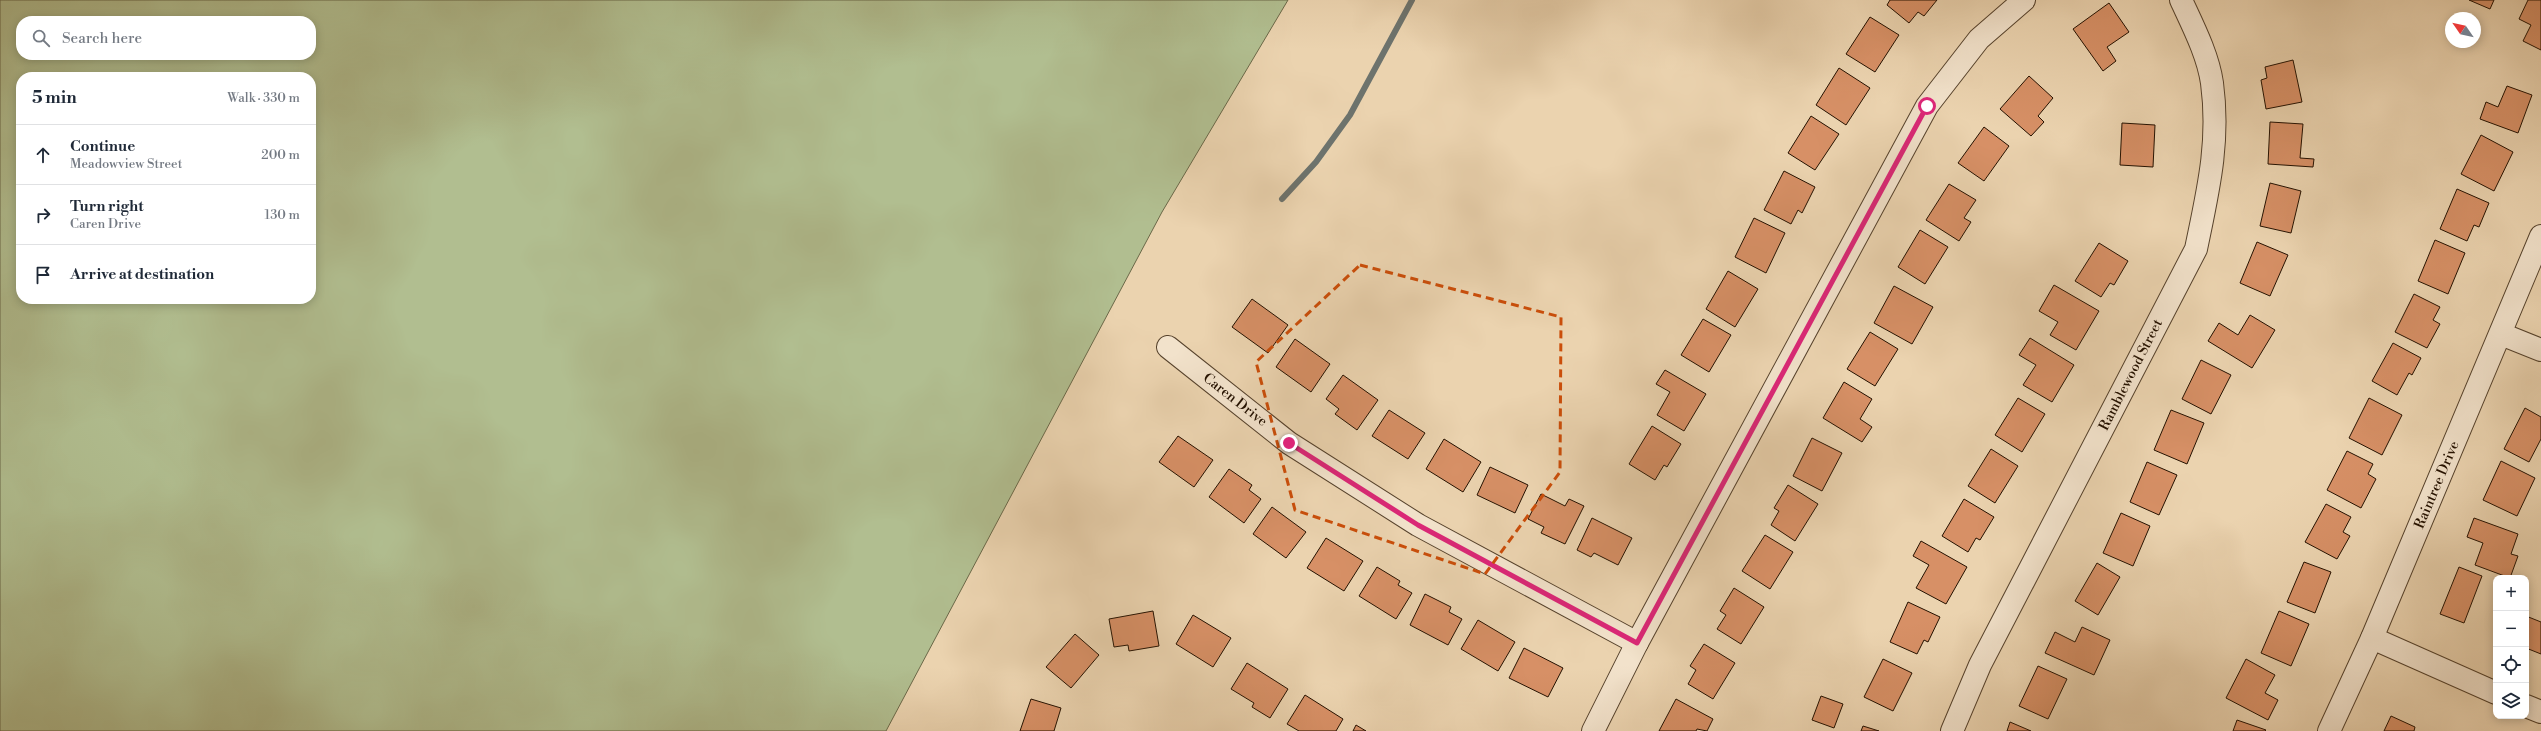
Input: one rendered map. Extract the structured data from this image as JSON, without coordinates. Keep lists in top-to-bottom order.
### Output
{
  "streets": {
    "street": ["Ramblewood Street", "Caren Drive", "Raintree Drive"]
  },
  "north": "top left",
  "page": {
    "search": "Search here",
    "heading": ["5 min", "Walk · 330 m"],
    "list": [
      ["Continue", "Meadowview Street", "200 m"],
      ["Turn right", "Caren Drive", "130 m"],
      "Arrive at destination"
    ],
    "map_buttons": ["+", "−"]
  }
}
